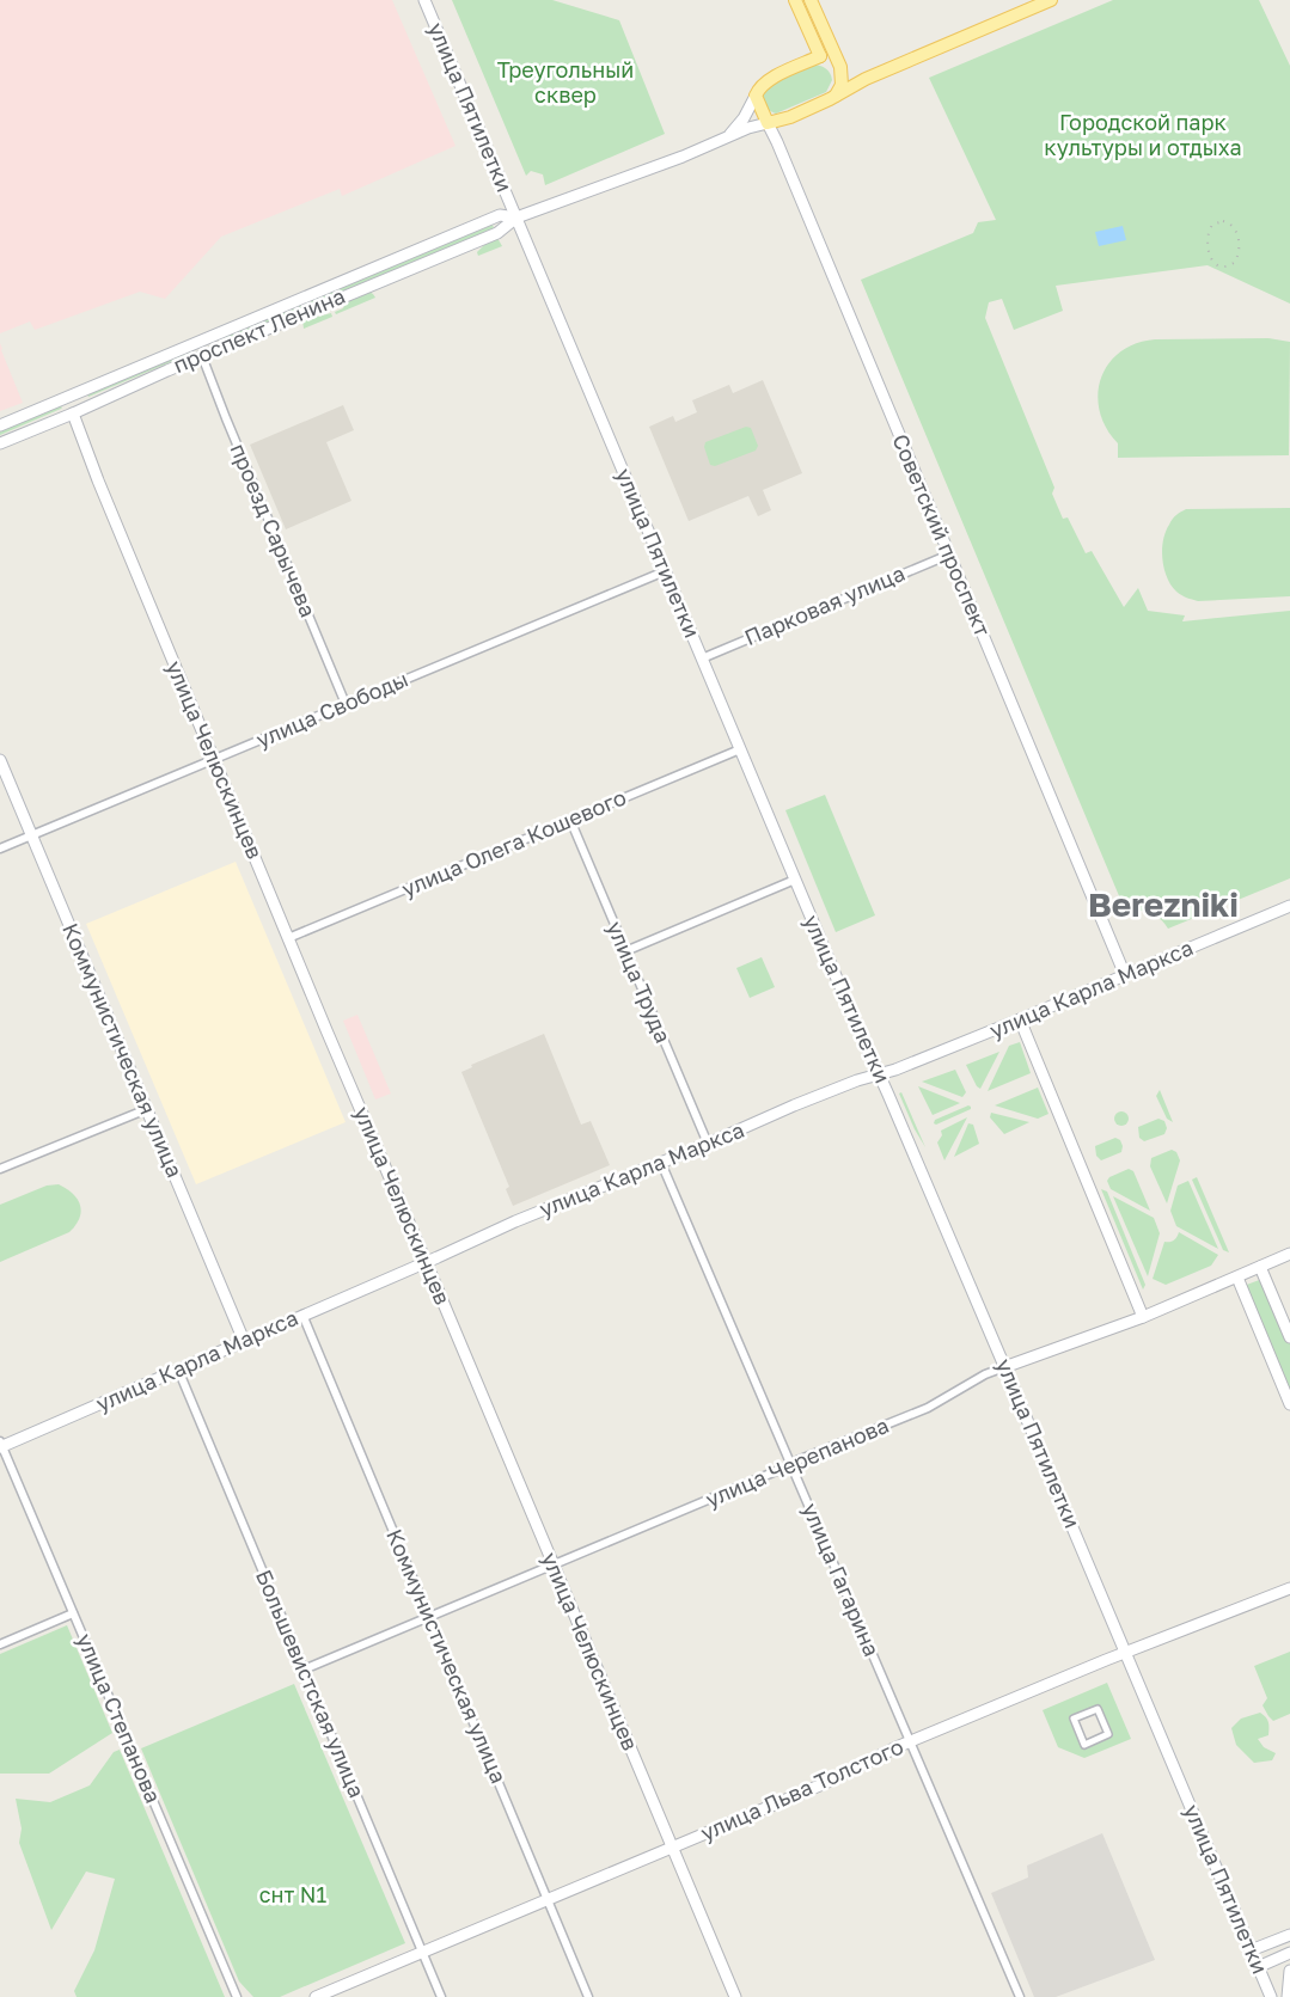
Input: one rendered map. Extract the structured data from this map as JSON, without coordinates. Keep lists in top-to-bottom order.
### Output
{
  "streets": {
    "main road": [
      "улица Пятилетки",
      "проспект Ленина",
      "Советский проспект",
      "улица Челюскинцев",
      "улица Карла Маркса",
      "Коммунистическая улица",
      "улица Черепанова",
      "улица Льва Толстого"
    ],
    "street": [
      "проезд Сарычева",
      "Парковая улица",
      "улица Свободы",
      "улица Олега Кошевого",
      "улица Труда",
      "улица Гагарина",
      "Большевистская улица",
      "улица Степанова"
    ]
  },
  "crossings": [
    ["улица Пятилетки", "проспект Ленина"],
    ["улица Пятилетки", "Парковая улица"],
    ["улица Пятилетки", "улица Свободы"],
    ["улица Пятилетки", "улица Олега Кошевого"],
    ["улица Пятилетки", "улица Карла Маркса"],
    ["улица Пятилетки", "улица Черепанова"],
    ["улица Пятилетки", "улица Льва Толстого"],
    ["проспект Ленина", "проезд Сарычева"],
    ["проспект Ленина", "Советский проспект"],
    ["проспект Ленина", "улица Челюскинцев"],
    ["проезд Сарычева", "улица Свободы"],
    ["Советский проспект", "Парковая улица"],
    ["Советский проспект", "улица Карла Маркса"],
    ["улица Свободы", "улица Челюскинцев"],
    ["улица Свободы", "Коммунистическая улица"],
    ["улица Челюскинцев", "улица Олега Кошевого"],
    ["улица Челюскинцев", "улица Карла Маркса"],
    ["улица Челюскинцев", "улица Черепанова"],
    ["улица Челюскинцев", "улица Льва Толстого"],
    ["улица Олега Кошевого", "улица Труда"],
    ["улица Труда", "улица Карла Маркса"],
    ["улица Карла Маркса", "Коммунистическая улица"],
    ["улица Карла Маркса", "улица Гагарина"],
    ["улица Карла Маркса", "Большевистская улица"],
    ["улица Карла Маркса", "улица Степанова"],
    ["Коммунистическая улица", "улица Черепанова"],
    ["Коммунистическая улица", "улица Льва Толстого"],
    ["улица Черепанова", "улица Гагарина"],
    ["улица Черепанова", "Большевистская улица"],
    ["улица Гагарина", "улица Льва Толстого"],
    ["Большевистская улица", "улица Льва Толстого"]
  ],
  "districts": ["Berezniki"],
  "parks": ["Треугольный сквер", "Городской парк культуры и отдыха", "снт N1"]
}
